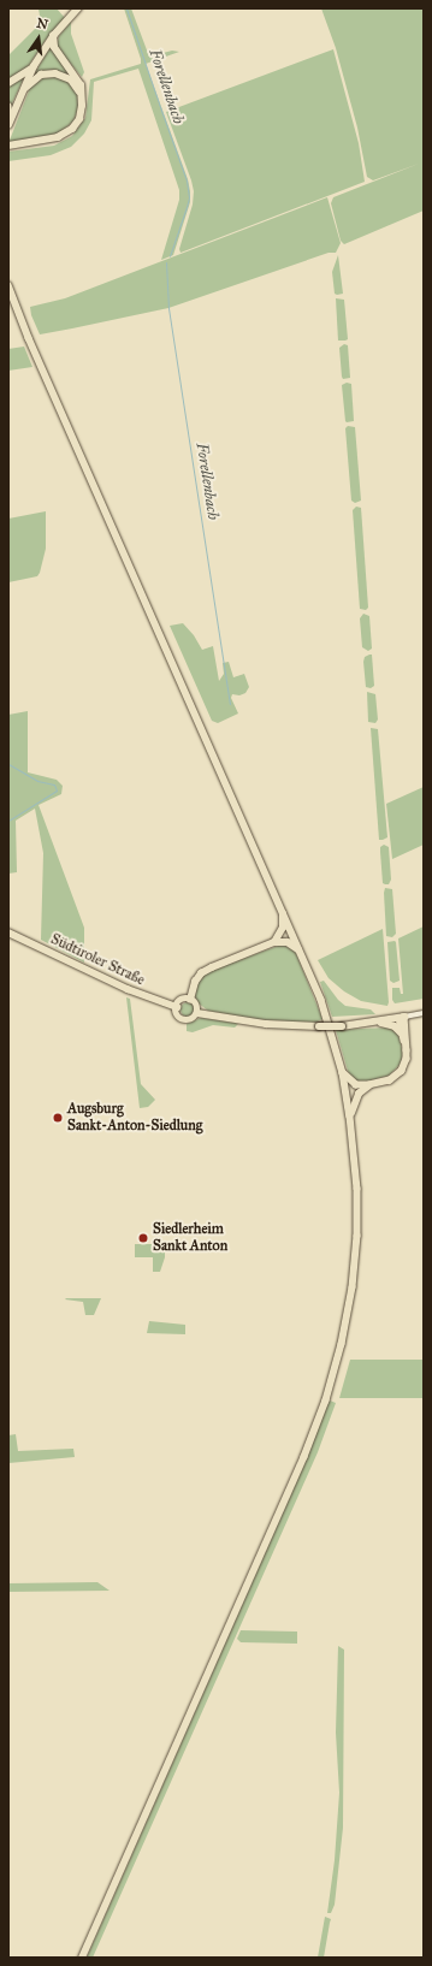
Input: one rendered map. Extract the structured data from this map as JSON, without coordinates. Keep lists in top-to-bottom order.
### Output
{
  "streets": {
    "main road": ["Südtiroler Straße"]
  },
  "water": ["Forellenbach"],
  "places": ["Augsburg Sankt-Anton-Siedlung", "Siedlerheim Sankt Anton"],
  "north": "top"
}
